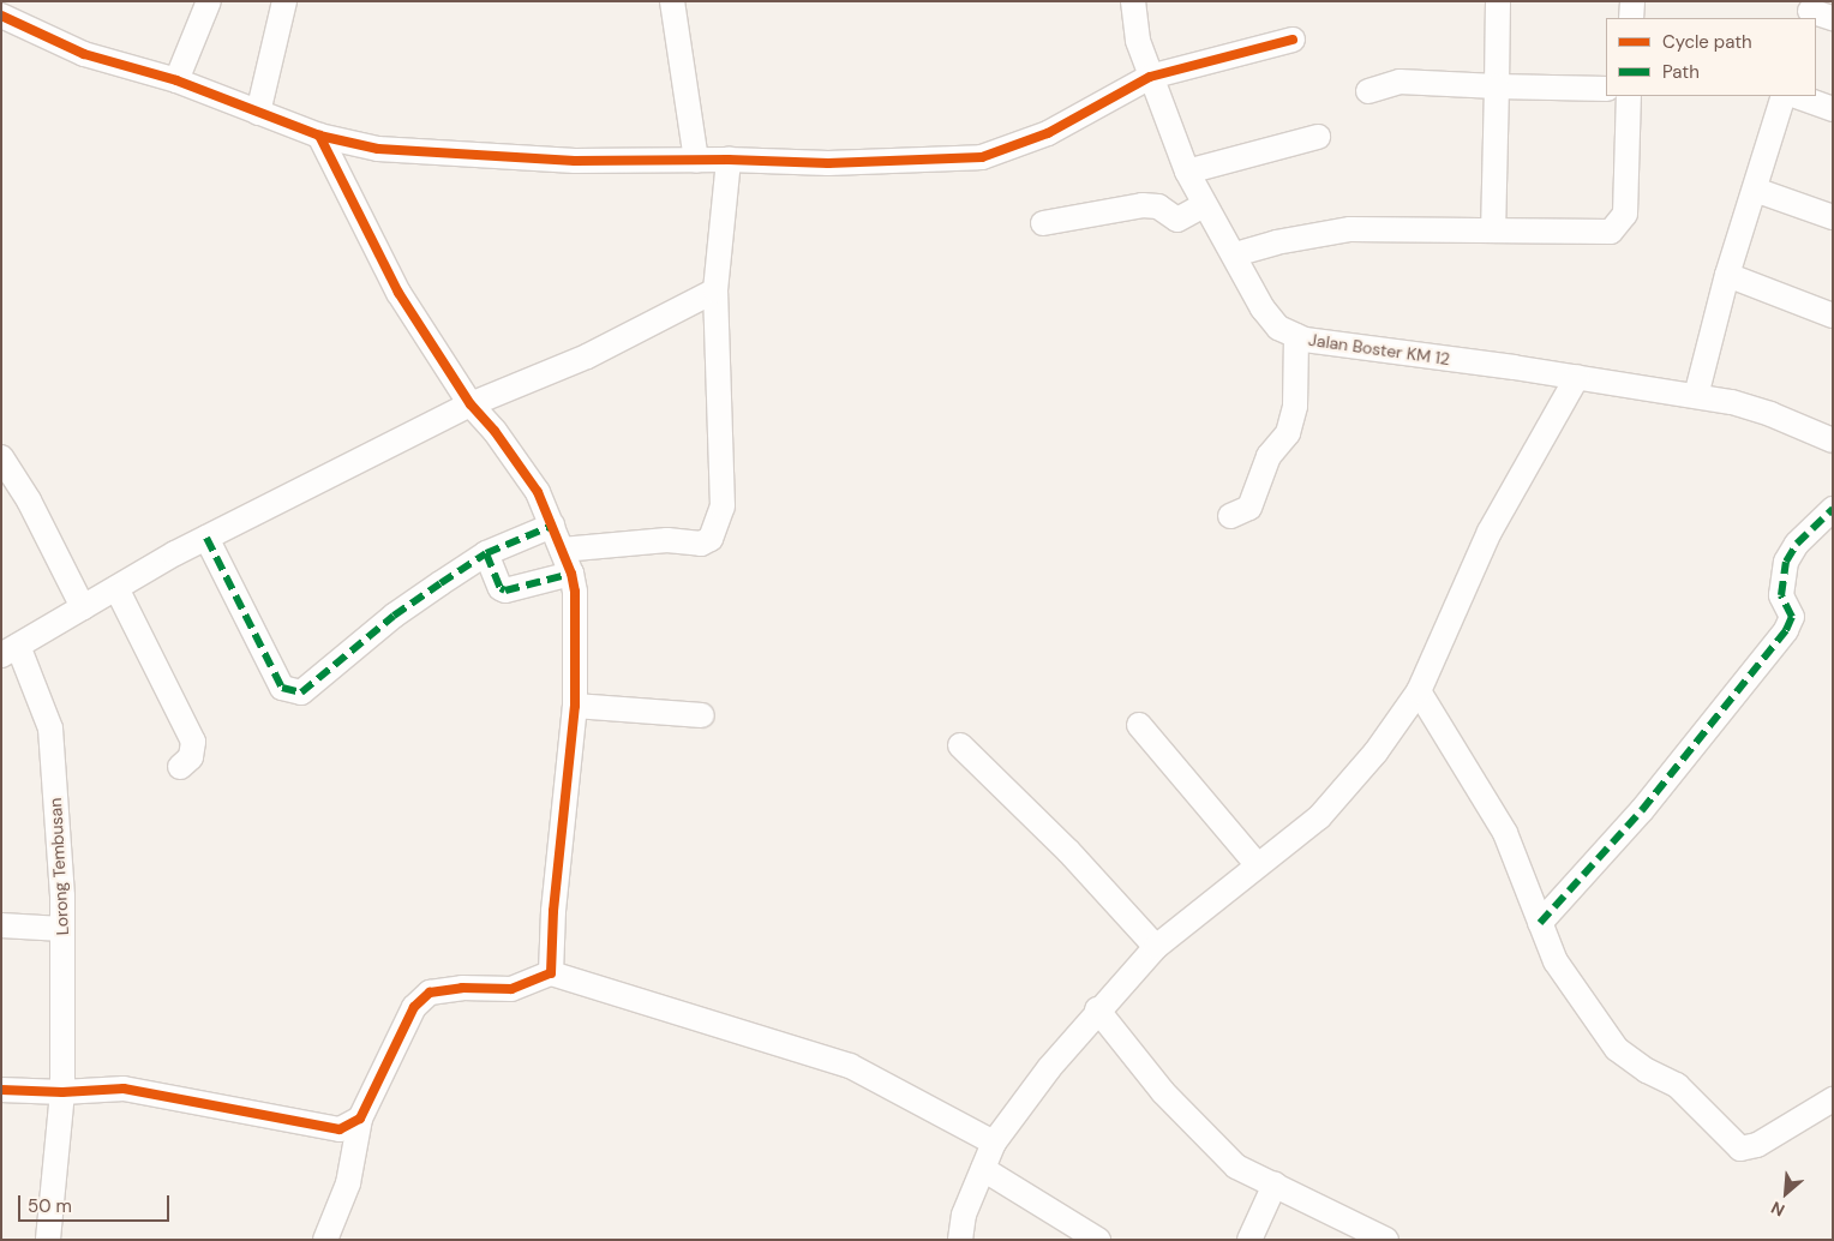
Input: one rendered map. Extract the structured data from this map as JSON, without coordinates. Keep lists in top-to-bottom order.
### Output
{
  "streets": {
    "street": ["Jalan Boster KM 12", "Lorong Tembusan"]
  },
  "legend": ["Cycle path", "Path"],
  "scale_bar": "50 m",
  "north": "bottom left"
}
